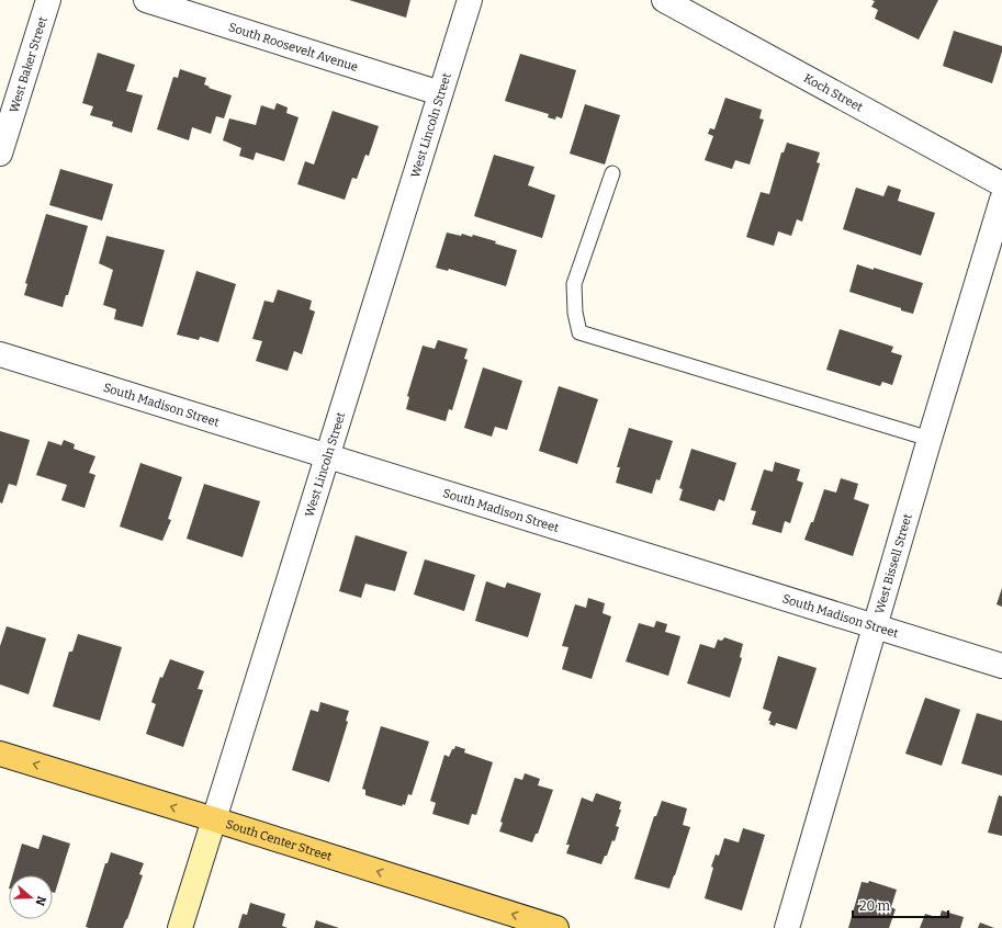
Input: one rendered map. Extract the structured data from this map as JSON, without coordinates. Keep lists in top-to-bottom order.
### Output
{
  "streets": {
    "main road": ["West Lincoln Street", "South Center Street"],
    "street": [
      "South Roosevelt Avenue",
      "West Baker Street",
      "Koch Street",
      "South Madison Street",
      "West Bissell Street"
    ]
  },
  "crossings": [
    ["South Roosevelt Avenue", "West Lincoln Street"],
    ["West Lincoln Street", "South Madison Street"],
    ["West Lincoln Street", "South Center Street"],
    ["South Madison Street", "West Bissell Street"]
  ],
  "one_way": ["South Center Street"],
  "scale_bar": "20 m",
  "north": "right"
}
